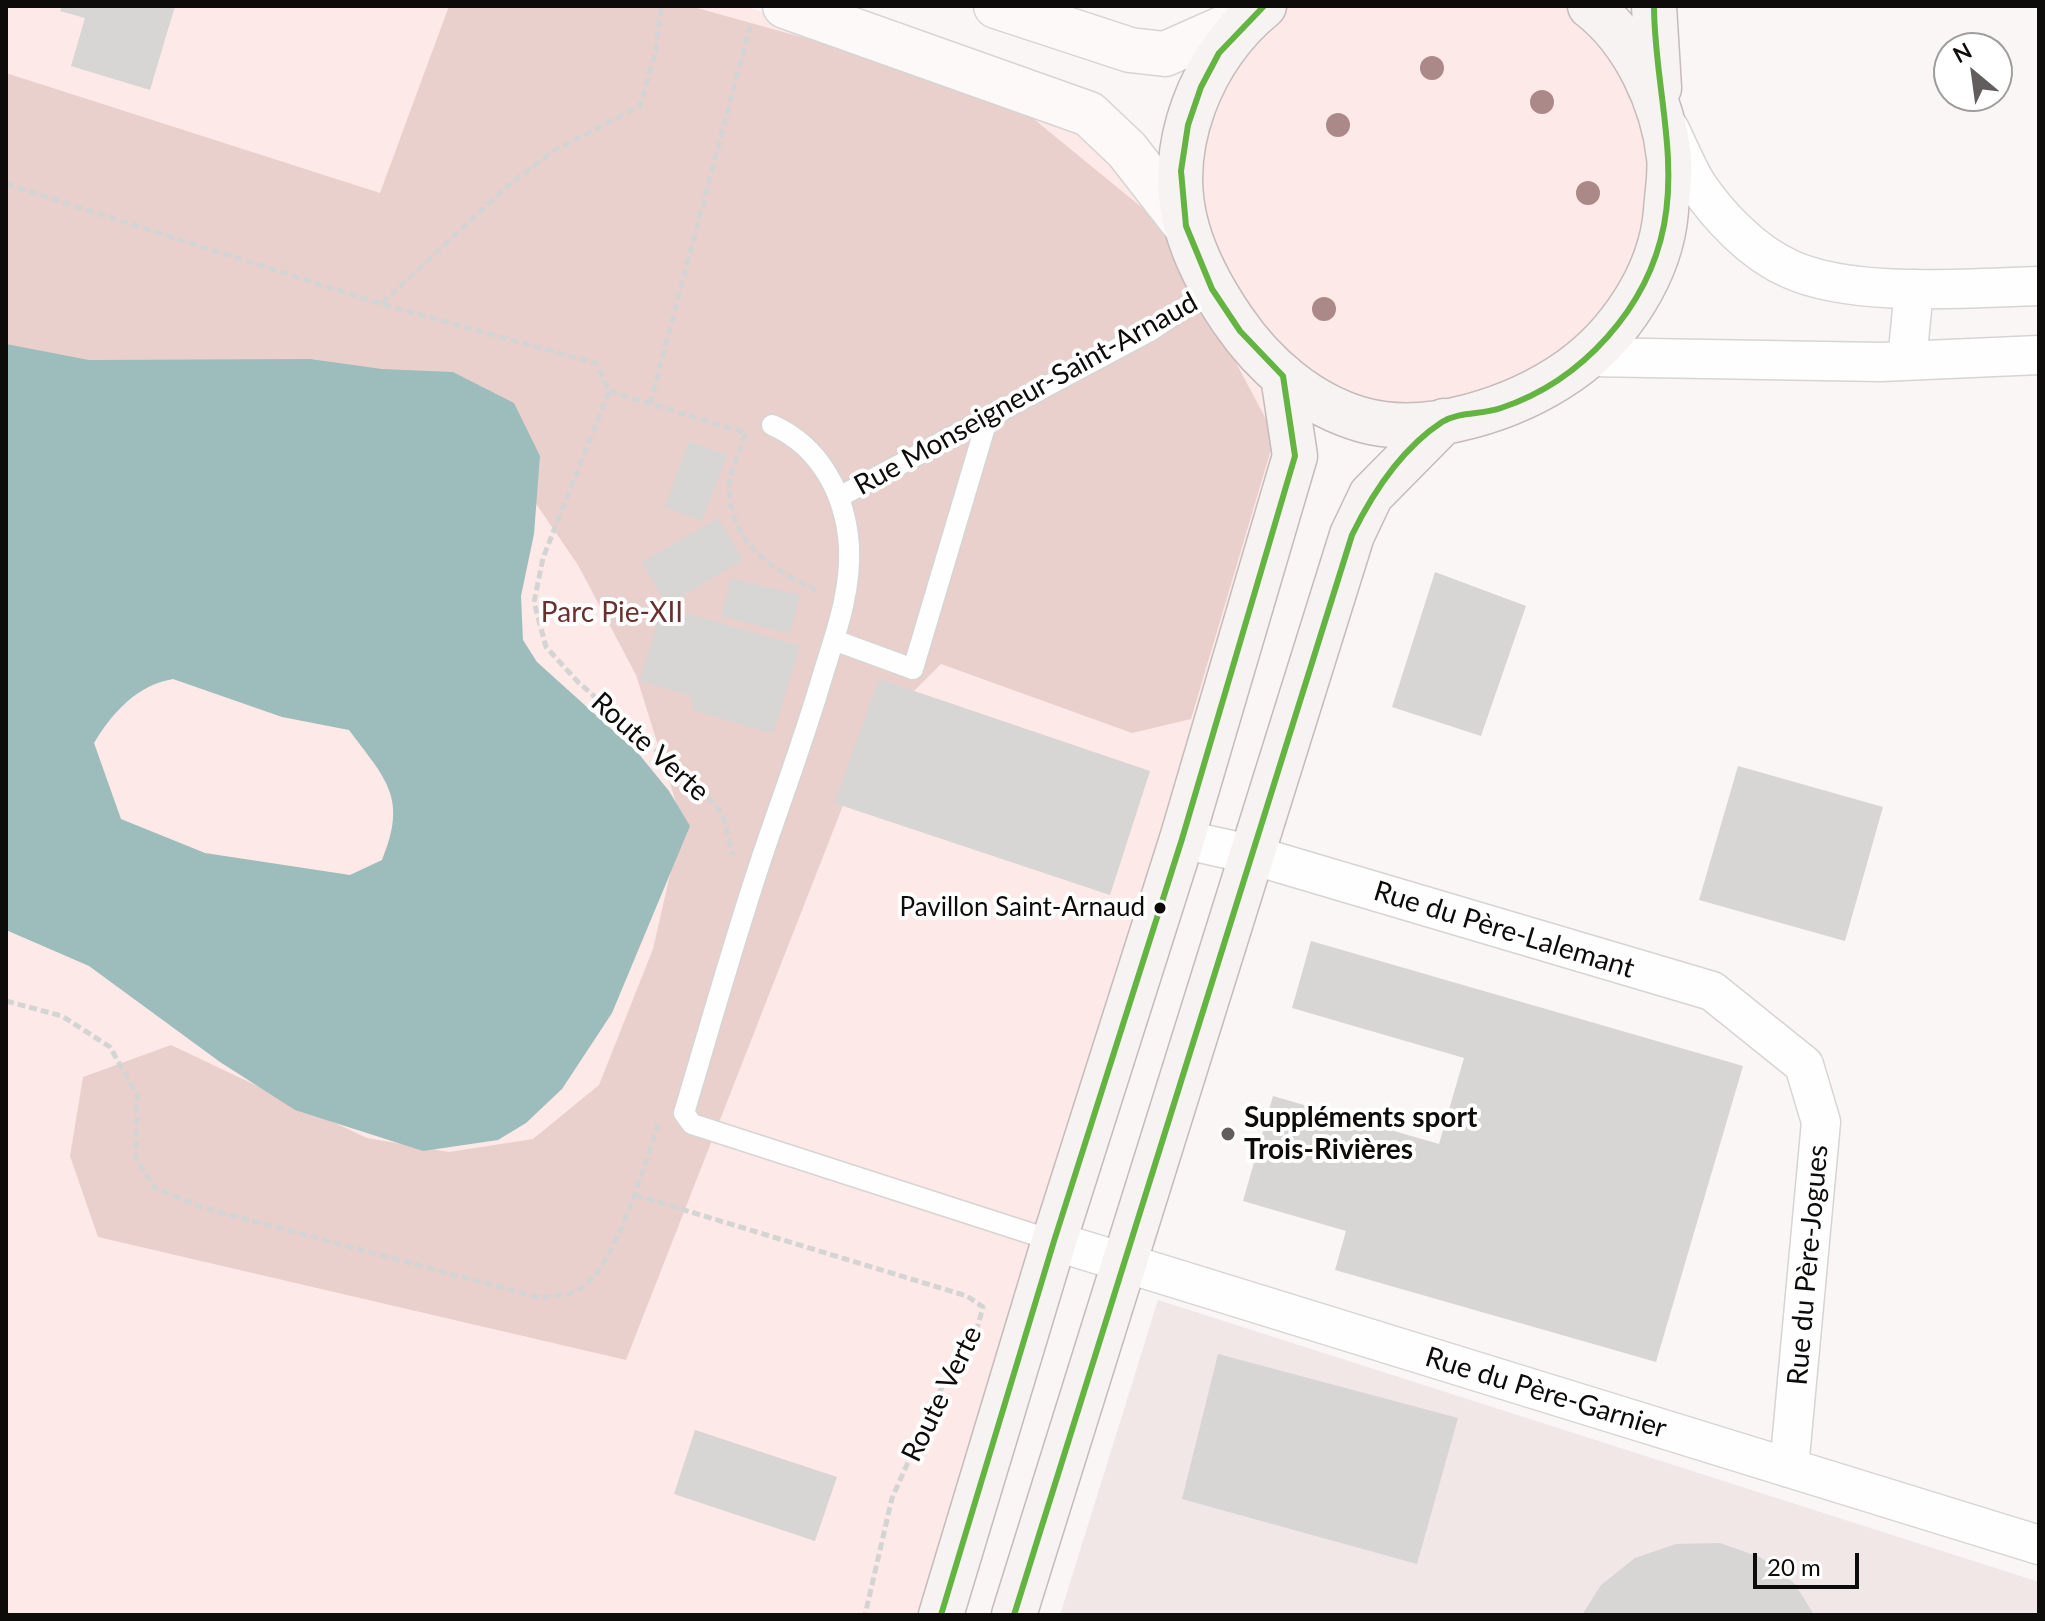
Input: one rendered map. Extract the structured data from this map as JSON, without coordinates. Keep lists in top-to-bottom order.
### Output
{
  "streets": {
    "street": ["Rue du Père-Lalemant", "Rue du Père-Jogues", "Rue du Père-Garnier"],
    "lane": ["Rue Monseigneur-Saint-Arnaud"],
    "path": ["Route Verte"]
  },
  "crossings": [
    ["Rue du Père-Lalemant", "Rue du Père-Jogues"],
    ["Rue du Père-Jogues", "Rue du Père-Garnier"]
  ],
  "parks": ["Parc Pie-XII"],
  "places": ["Pavillon Saint-Arnaud", "Suppléments sport Trois-Rivières"],
  "scale_bar": "20 m",
  "north": "top left"
}
